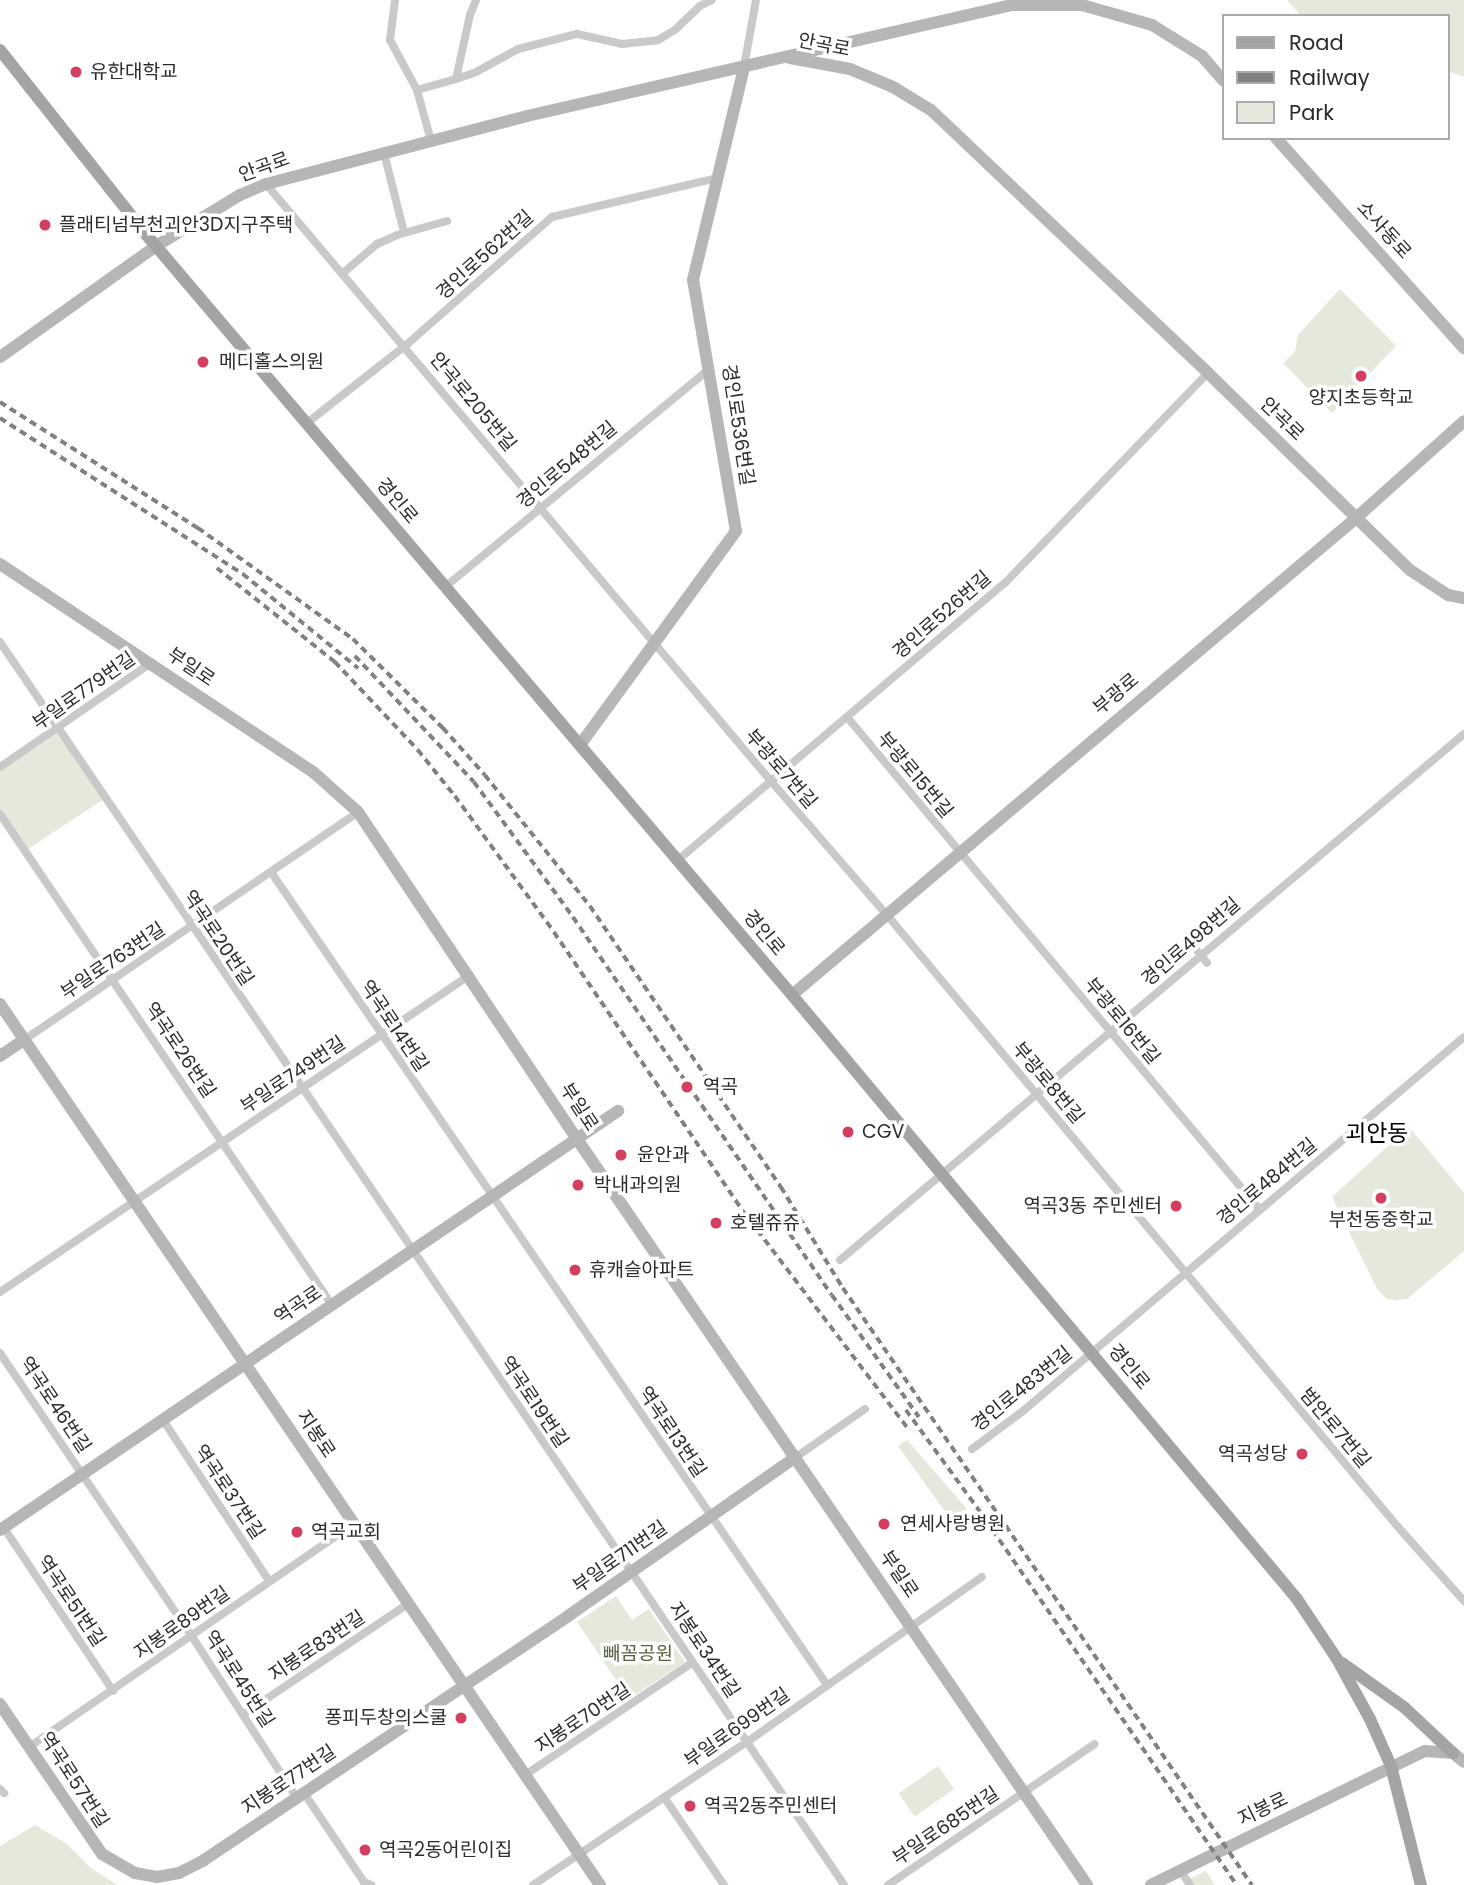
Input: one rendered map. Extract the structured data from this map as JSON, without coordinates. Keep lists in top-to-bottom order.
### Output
{
  "streets": {
    "main road": ["경인로"],
    "street": [
      "안곡로",
      "소사동로",
      "경인로562번길",
      "안곡로205번길",
      "경인로536번길",
      "경인로548번길",
      "경인로526번길",
      "부일로",
      "부일로779번길",
      "부광로",
      "부광로7번길",
      "부광로15번길",
      "역곡로20번길",
      "경인로498번길",
      "부일로763번길",
      "부광로16번길",
      "역곡로14번길",
      "역곡로26번길",
      "부일로749번길",
      "부광로8번길",
      "경인로484번길",
      "역곡로",
      "경인로483번길",
      "역곡로19번길",
      "역곡로46번길",
      "범안로7번길",
      "역곡로13번길",
      "지봉로",
      "역곡로37번길",
      "부일로711번길",
      "역곡로51번길",
      "지봉로89번길",
      "지봉로83번길",
      "지봉로34번길",
      "역곡로45번길",
      "지봉로70번길",
      "부일로699번길",
      "역곡로57번길",
      "지봉로77번길",
      "부일로685번길"
    ]
  },
  "crossings": [
    ["안곡로", "안곡로205번길"],
    ["안곡로", "경인로536번길"],
    ["안곡로", "경인로"],
    ["안곡로", "경인로526번길"],
    ["안곡로", "부광로"],
    ["경인로562번길", "안곡로205번길"],
    ["경인로562번길", "경인로536번길"],
    ["경인로562번길", "경인로"],
    ["안곡로205번길", "경인로536번길"],
    ["안곡로205번길", "경인로548번길"],
    ["안곡로205번길", "부광로7번길"],
    ["경인로536번길", "경인로548번길"],
    ["경인로536번길", "경인로"],
    ["경인로536번길", "부광로7번길"],
    ["경인로548번길", "경인로"],
    ["경인로", "경인로526번길"],
    ["경인로", "부광로"],
    ["경인로", "경인로498번길"],
    ["경인로", "경인로484번길"],
    ["경인로", "경인로483번길"],
    ["경인로", "지봉로"],
    ["경인로526번길", "부광로7번길"],
    ["경인로526번길", "부광로15번길"],
    ["부일로", "부일로779번길"],
    ["부일로", "부일로763번길"],
    ["부일로", "부일로749번길"],
    ["부일로", "역곡로"],
    ["부일로", "부일로711번길"],
    ["부일로", "부일로699번길"],
    ["부일로", "부일로685번길"],
    ["부일로779번길", "역곡로20번길"],
    ["부광로", "부광로7번길"],
    ["부광로", "부광로15번길"],
    ["부광로", "부광로16번길"],
    ["부광로", "부광로8번길"],
    ["부광로7번길", "부광로8번길"],
    ["부광로15번길", "부광로16번길"],
    ["역곡로20번길", "부일로763번길"],
    ["역곡로20번길", "부일로749번길"],
    ["역곡로20번길", "역곡로"],
    ["역곡로20번길", "역곡로19번길"],
    ["경인로498번길", "부광로16번길"],
    ["경인로498번길", "부광로8번길"],
    ["부일로763번길", "역곡로14번길"],
    ["부일로763번길", "역곡로26번길"],
    ["부일로763번길", "지봉로"],
    ["부광로16번길", "경인로484번길"],
    ["역곡로14번길", "부일로749번길"],
    ["역곡로14번길", "역곡로"],
    ["역곡로14번길", "역곡로13번길"],
    ["역곡로26번길", "부일로749번길"],
    ["역곡로26번길", "역곡로"],
    ["부일로749번길", "지봉로"],
    ["부광로8번길", "경인로484번길"],
    ["부광로8번길", "범안로7번길"],
    ["경인로484번길", "경인로483번길"],
    ["경인로484번길", "범안로7번길"],
    ["역곡로", "역곡로19번길"],
    ["역곡로", "역곡로46번길"],
    ["역곡로", "역곡로13번길"],
    ["역곡로", "지봉로"],
    ["역곡로", "역곡로37번길"],
    ["역곡로", "역곡로51번길"],
    ["역곡로", "역곡로45번길"],
    ["역곡로19번길", "부일로711번길"],
    ["역곡로19번길", "지봉로34번길"],
    ["역곡로46번길", "역곡로45번길"],
    ["역곡로13번길", "부일로711번길"],
    ["역곡로13번길", "부일로699번길"],
    ["지봉로", "부일로711번길"],
    ["지봉로", "지봉로89번길"],
    ["지봉로", "지봉로83번길"],
    ["지봉로", "지봉로70번길"],
    ["지봉로", "부일로699번길"],
    ["지봉로", "지봉로77번길"],
    ["역곡로37번길", "지봉로89번길"],
    ["부일로711번길", "지봉로34번길"],
    ["부일로711번길", "지봉로77번길"],
    ["역곡로51번길", "지봉로89번길"],
    ["지봉로89번길", "역곡로45번길"],
    ["지봉로89번길", "역곡로57번길"],
    ["지봉로83번길", "역곡로45번길"],
    ["지봉로34번길", "지봉로70번길"],
    ["지봉로34번길", "부일로699번길"],
    ["역곡로45번길", "지봉로77번길"],
    ["역곡로57번길", "지봉로77번길"]
  ],
  "districts": ["괴안동"],
  "parks": ["빼꼼공원"],
  "places": [
    "유한대학교",
    "플래티넘부천괴안3D지구주택",
    "메디홀스의원",
    "양지초등학교",
    "역곡",
    "CGV",
    "윤안과",
    "박내과의원",
    "부천동중학교",
    "역곡3동 주민센터",
    "호텔쥬쥬",
    "휴캐슬아파트",
    "역곡성당",
    "연세사랑병원",
    "역곡교회",
    "퐁피두창의스쿨",
    "역곡2동주민센터",
    "역곡2동어린이집"
  ],
  "legend": ["Road", "Railway", "Park"]
}
